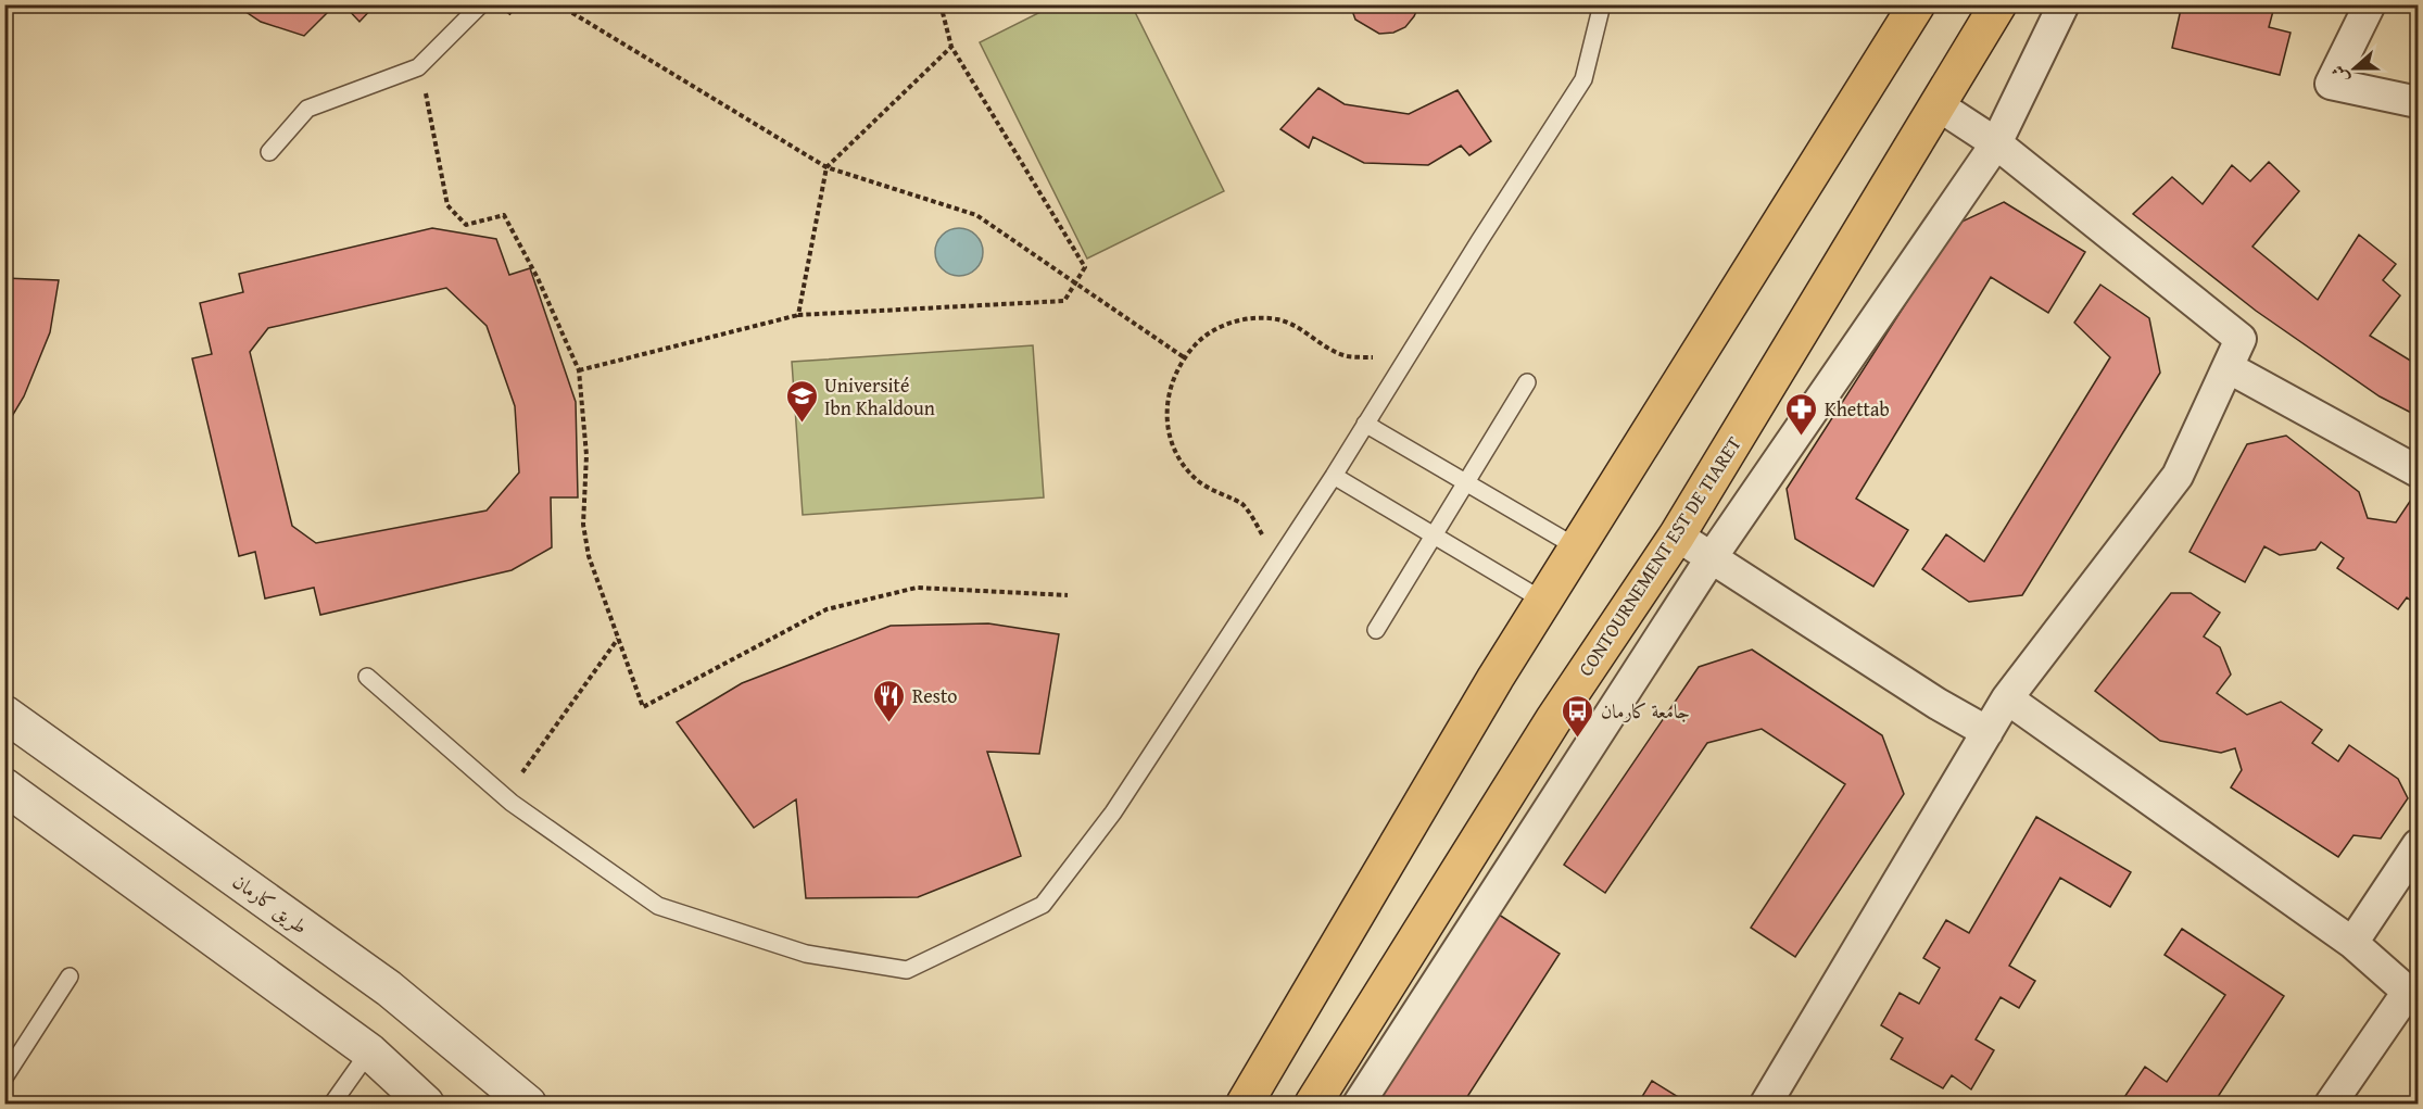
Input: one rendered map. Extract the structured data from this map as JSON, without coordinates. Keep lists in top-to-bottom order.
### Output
{
  "streets": {
    "highway": ["CONTOURNEMENT EST DE TIARET"],
    "street": ["طريق كارمان"]
  },
  "places": {
    "school or university": ["Université Ibn Khaldoun"],
    "pharmacy": ["Khettab"],
    "restaurant": ["Resto"],
    "bus stop": ["جامعة كارمان"]
  },
  "north": "left"
}
